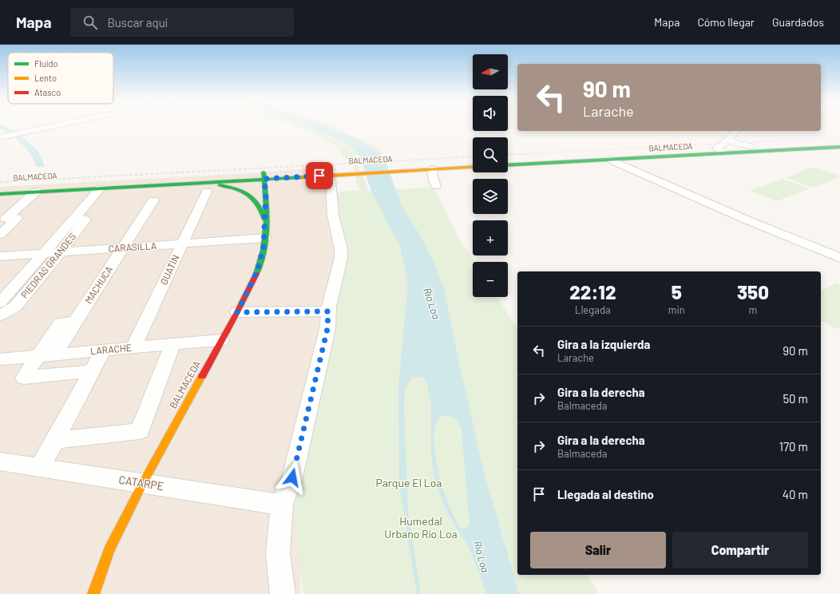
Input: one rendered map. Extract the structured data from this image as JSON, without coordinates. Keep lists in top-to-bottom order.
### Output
{
  "streets": {
    "main road": ["BALMACEDA"],
    "street": [
      "CARASILLA",
      "PIEDRAS GRANDES",
      "GUATÍN",
      "MACHUCA",
      "LARACHE",
      "CATARPE"
    ]
  },
  "crossings": [
    ["BALMACEDA", "CARASILLA"],
    ["BALMACEDA", "PIEDRAS GRANDES"],
    ["BALMACEDA", "LARACHE"],
    ["BALMACEDA", "CATARPE"],
    ["CARASILLA", "PIEDRAS GRANDES"],
    ["CARASILLA", "GUATÍN"],
    ["CARASILLA", "MACHUCA"],
    ["GUATÍN", "LARACHE"],
    ["MACHUCA", "LARACHE"]
  ],
  "water": ["Río Loa"],
  "parks": ["Parque El Loa", "Humedal Urbano Río Loa"],
  "legend": ["Fluido", "Lento", "Atasco"],
  "north": "left",
  "page": {
    "header": "Mapa",
    "search": "Buscar aquí",
    "nav": ["Mapa", "Cómo llegar", "Guardados"],
    "map_buttons": ["+", "−"],
    "turn": ["90 m", "Larache"],
    "eta": [
      "22:12",
      "Llegada",
      "5",
      "min",
      "350",
      "m"
    ],
    "list": [
      {
        "name": "Gira a la izquierda",
        "note": "Larache",
        "value": "90 m"
      },
      {
        "name": "Gira a la derecha",
        "note": "Balmaceda",
        "value": "50 m"
      },
      {
        "name": "Gira a la derecha",
        "note": "Balmaceda",
        "value": "170 m"
      },
      {
        "name": "Llegada al destino",
        "value": "40 m"
      }
    ],
    "buttons": ["Salir", "Compartir"]
  }
}
